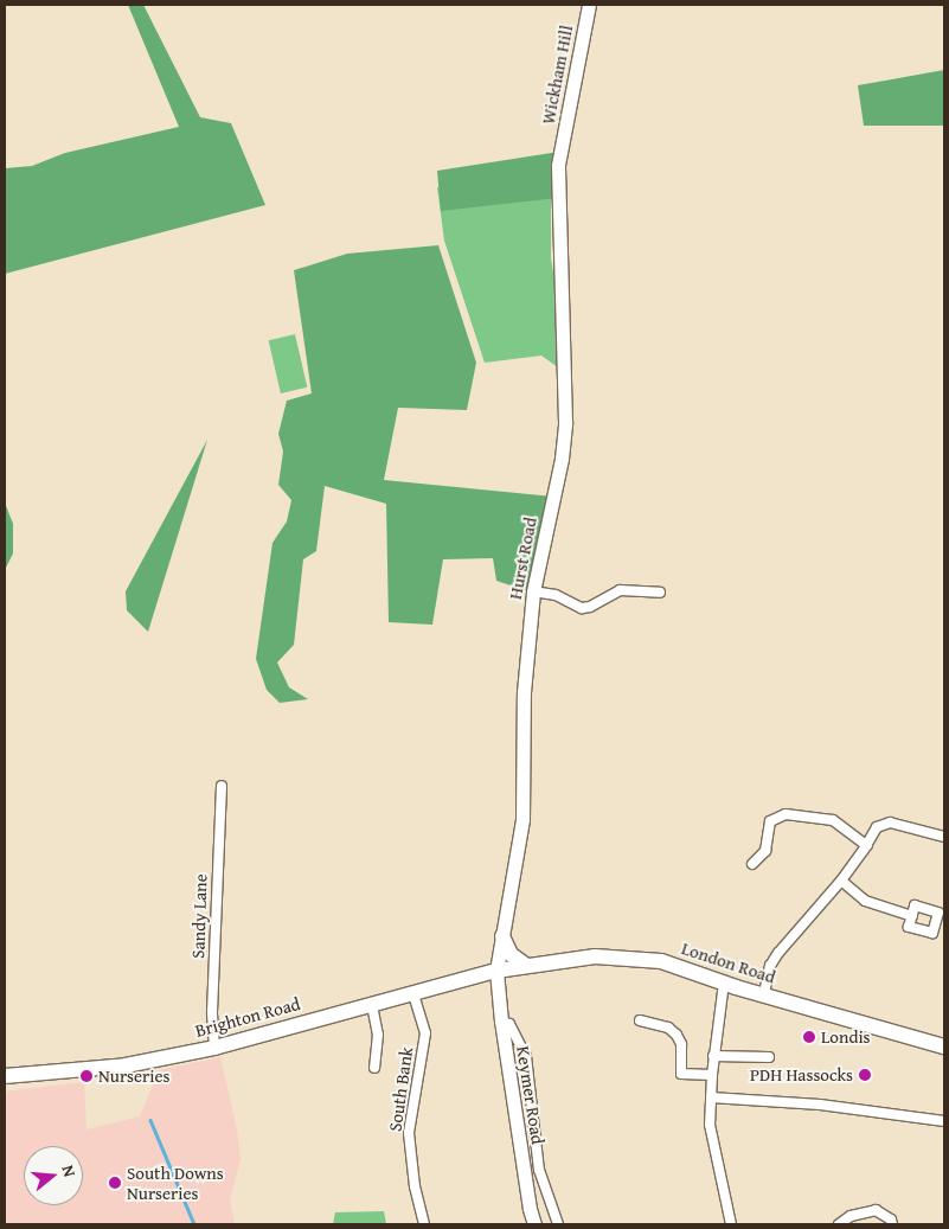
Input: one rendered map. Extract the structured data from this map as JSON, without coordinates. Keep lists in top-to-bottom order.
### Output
{
  "streets": {
    "main road": [
      "Wickham Hill",
      "Hurst Road",
      "London Road",
      "Brighton Road",
      "Keymer Road"
    ],
    "street": ["Sandy Lane", "South Bank"]
  },
  "crossings": [
    ["Wickham Hill", "Hurst Road"],
    ["Hurst Road", "London Road"],
    ["Hurst Road", "Brighton Road"],
    ["Hurst Road", "Keymer Road"],
    ["Sandy Lane", "Brighton Road"],
    ["London Road", "Brighton Road"],
    ["London Road", "Keymer Road"],
    ["Brighton Road", "South Bank"],
    ["Brighton Road", "Keymer Road"]
  ],
  "places": [
    "Londis",
    "PDH Hassocks",
    "Nurseries",
    "South Downs Nurseries"
  ],
  "north": "right"
}
